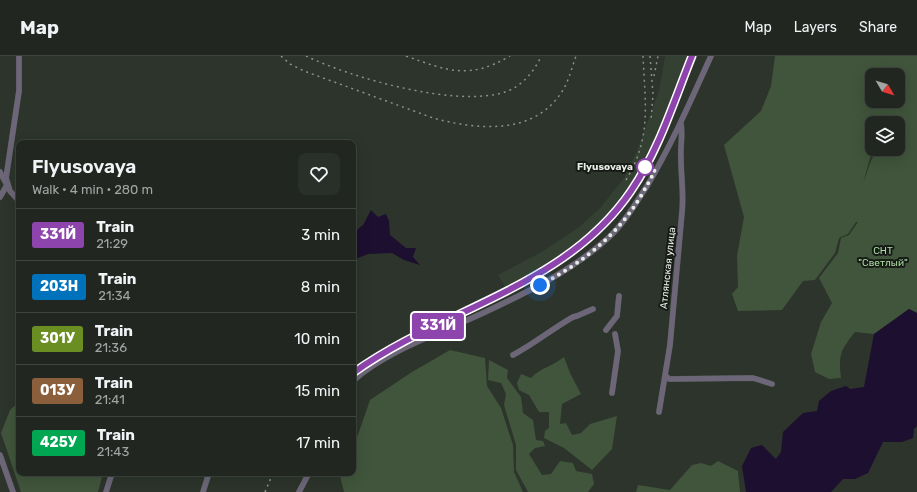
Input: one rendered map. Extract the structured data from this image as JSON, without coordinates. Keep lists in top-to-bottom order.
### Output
{
  "streets": {
    "street": ["Атлянская улица"]
  },
  "parks": ["СНТ \"Светлый\""],
  "places": ["Flyusovaya"],
  "north": "bottom right",
  "page": {
    "header": "Map",
    "nav": ["Map", "Layers", "Share"],
    "on_map": "331Й",
    "heading": ["Flyusovaya", "Walk · 4 min · 280 m"],
    "list": [
      {
        "mark": "331Й",
        "name": "Train",
        "note": "21:29",
        "value": "3 min"
      },
      {
        "mark": "203Н",
        "name": "Train",
        "note": "21:34",
        "value": "8 min"
      },
      {
        "mark": "301У",
        "name": "Train",
        "note": "21:36",
        "value": "10 min"
      },
      {
        "mark": "013У",
        "name": "Train",
        "note": "21:41",
        "value": "15 min"
      },
      {
        "mark": "425У",
        "name": "Train",
        "note": "21:43",
        "value": "17 min"
      }
    ]
  }
}
